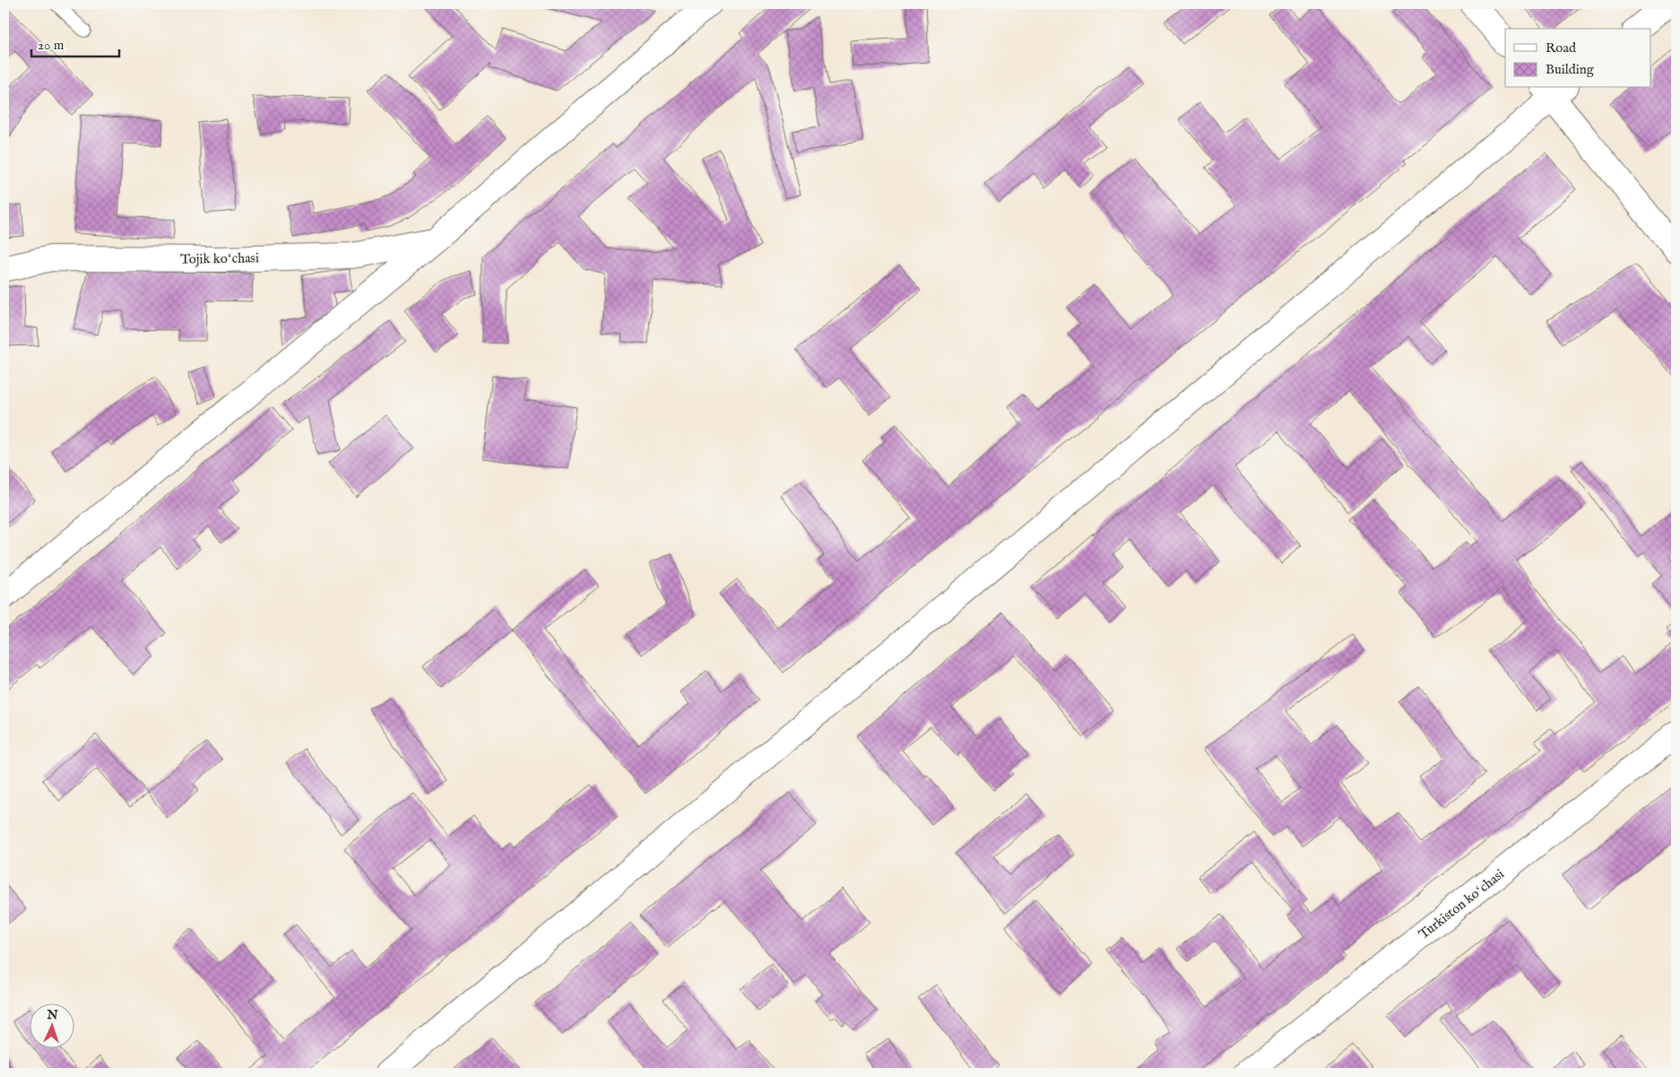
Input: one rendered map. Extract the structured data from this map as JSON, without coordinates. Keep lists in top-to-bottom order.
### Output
{
  "streets": {
    "street": ["Tojik koʻchasi", "Turkiston koʻchasi"]
  },
  "legend": ["Road", "Building"],
  "scale_bar": "20 m",
  "north": "top"
}
